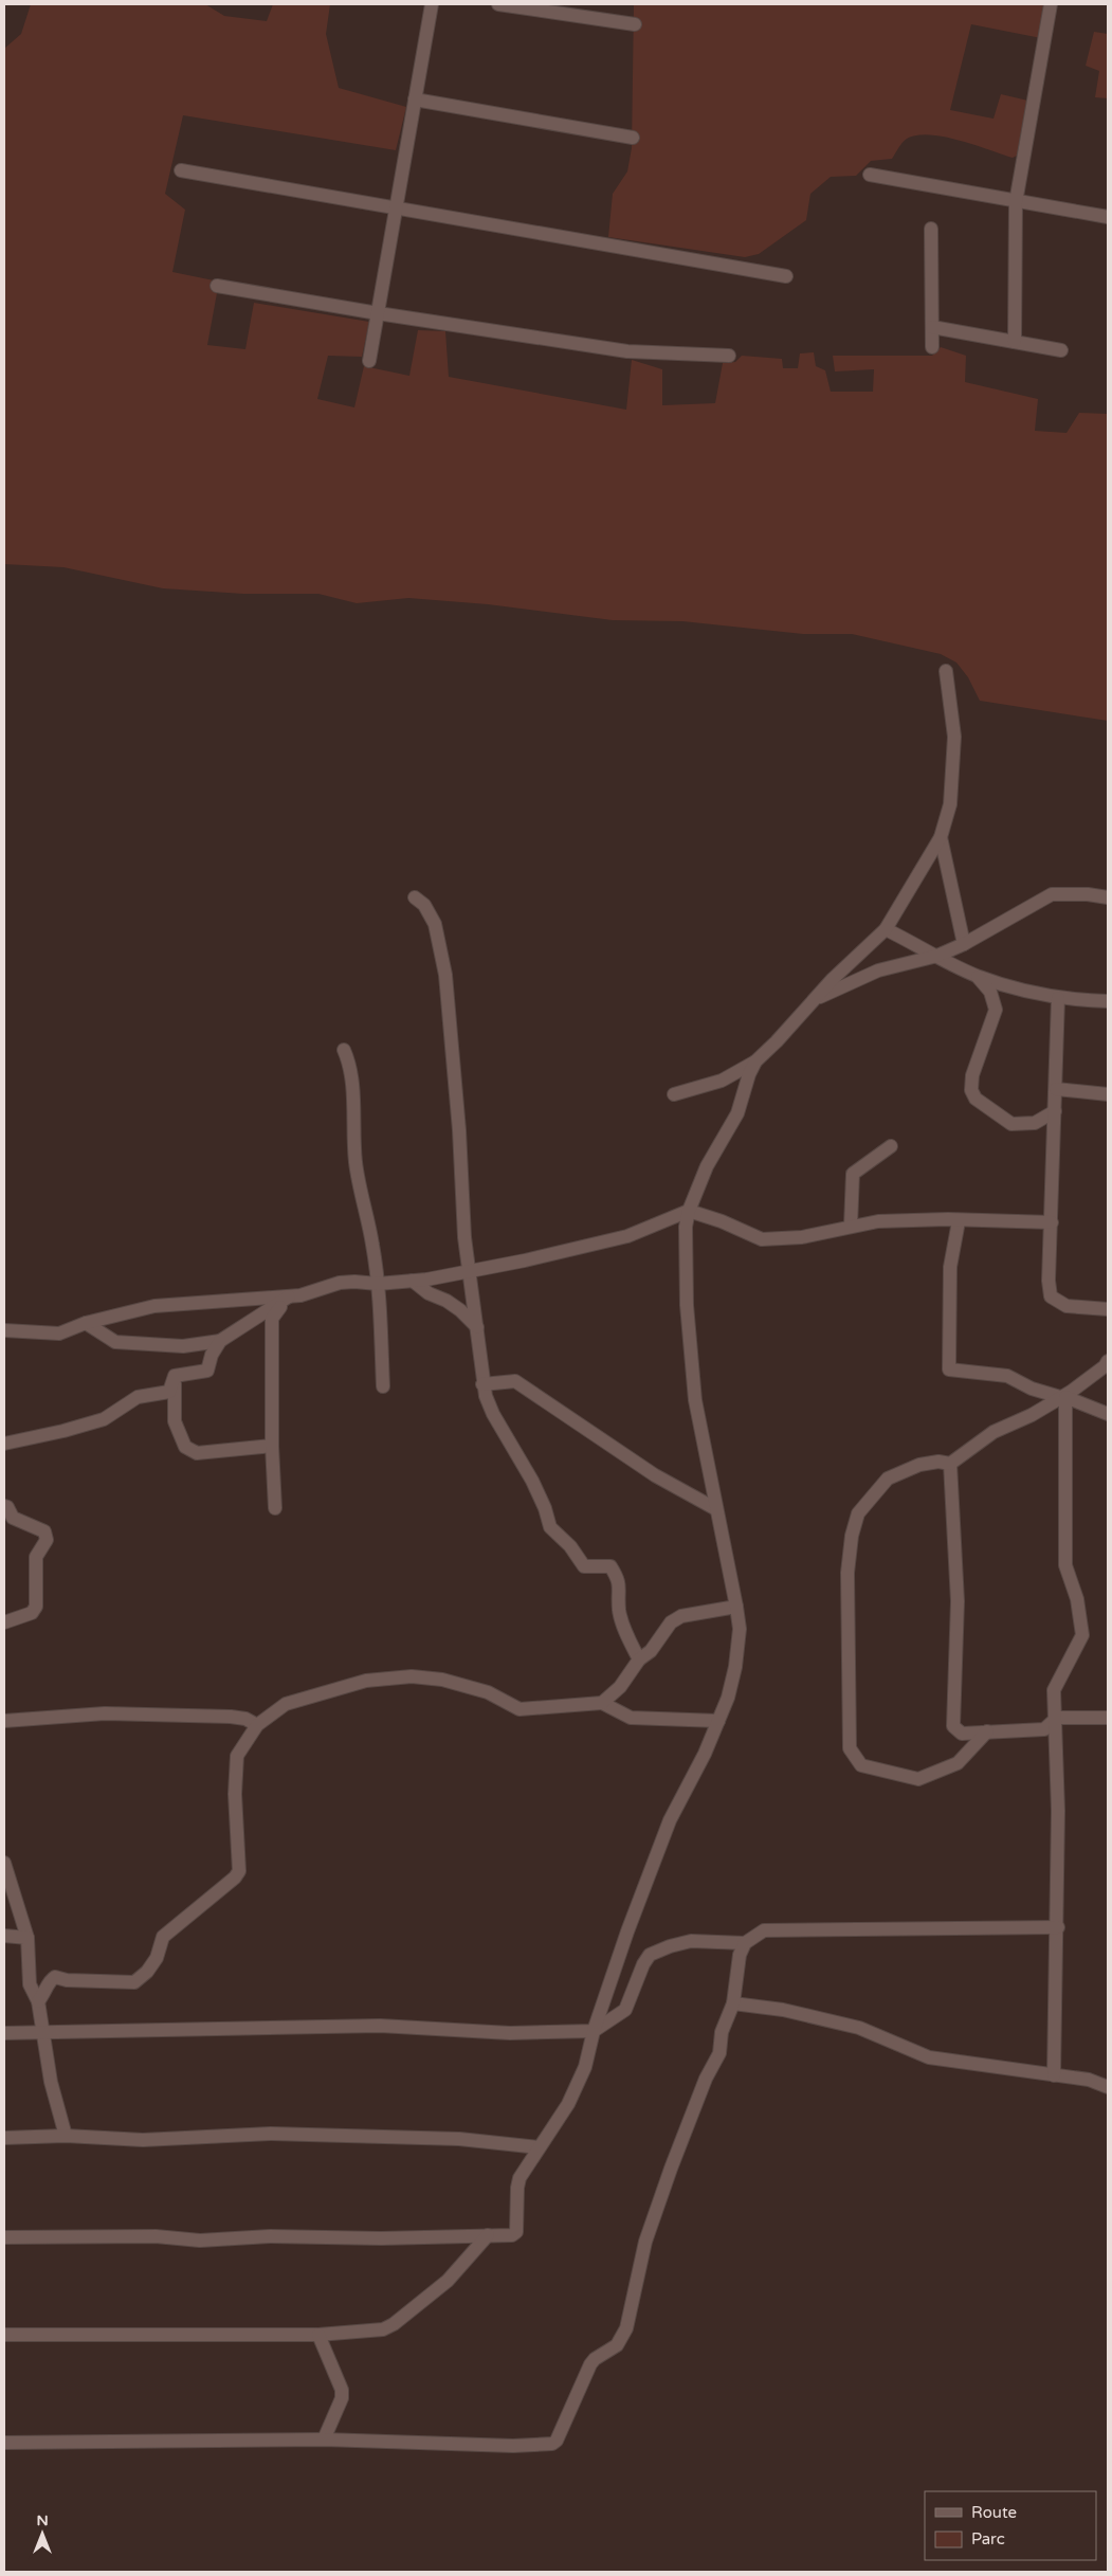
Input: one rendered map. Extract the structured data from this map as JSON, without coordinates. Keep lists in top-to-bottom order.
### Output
{
  "legend": ["Route", "Parc"],
  "north": "top"
}
